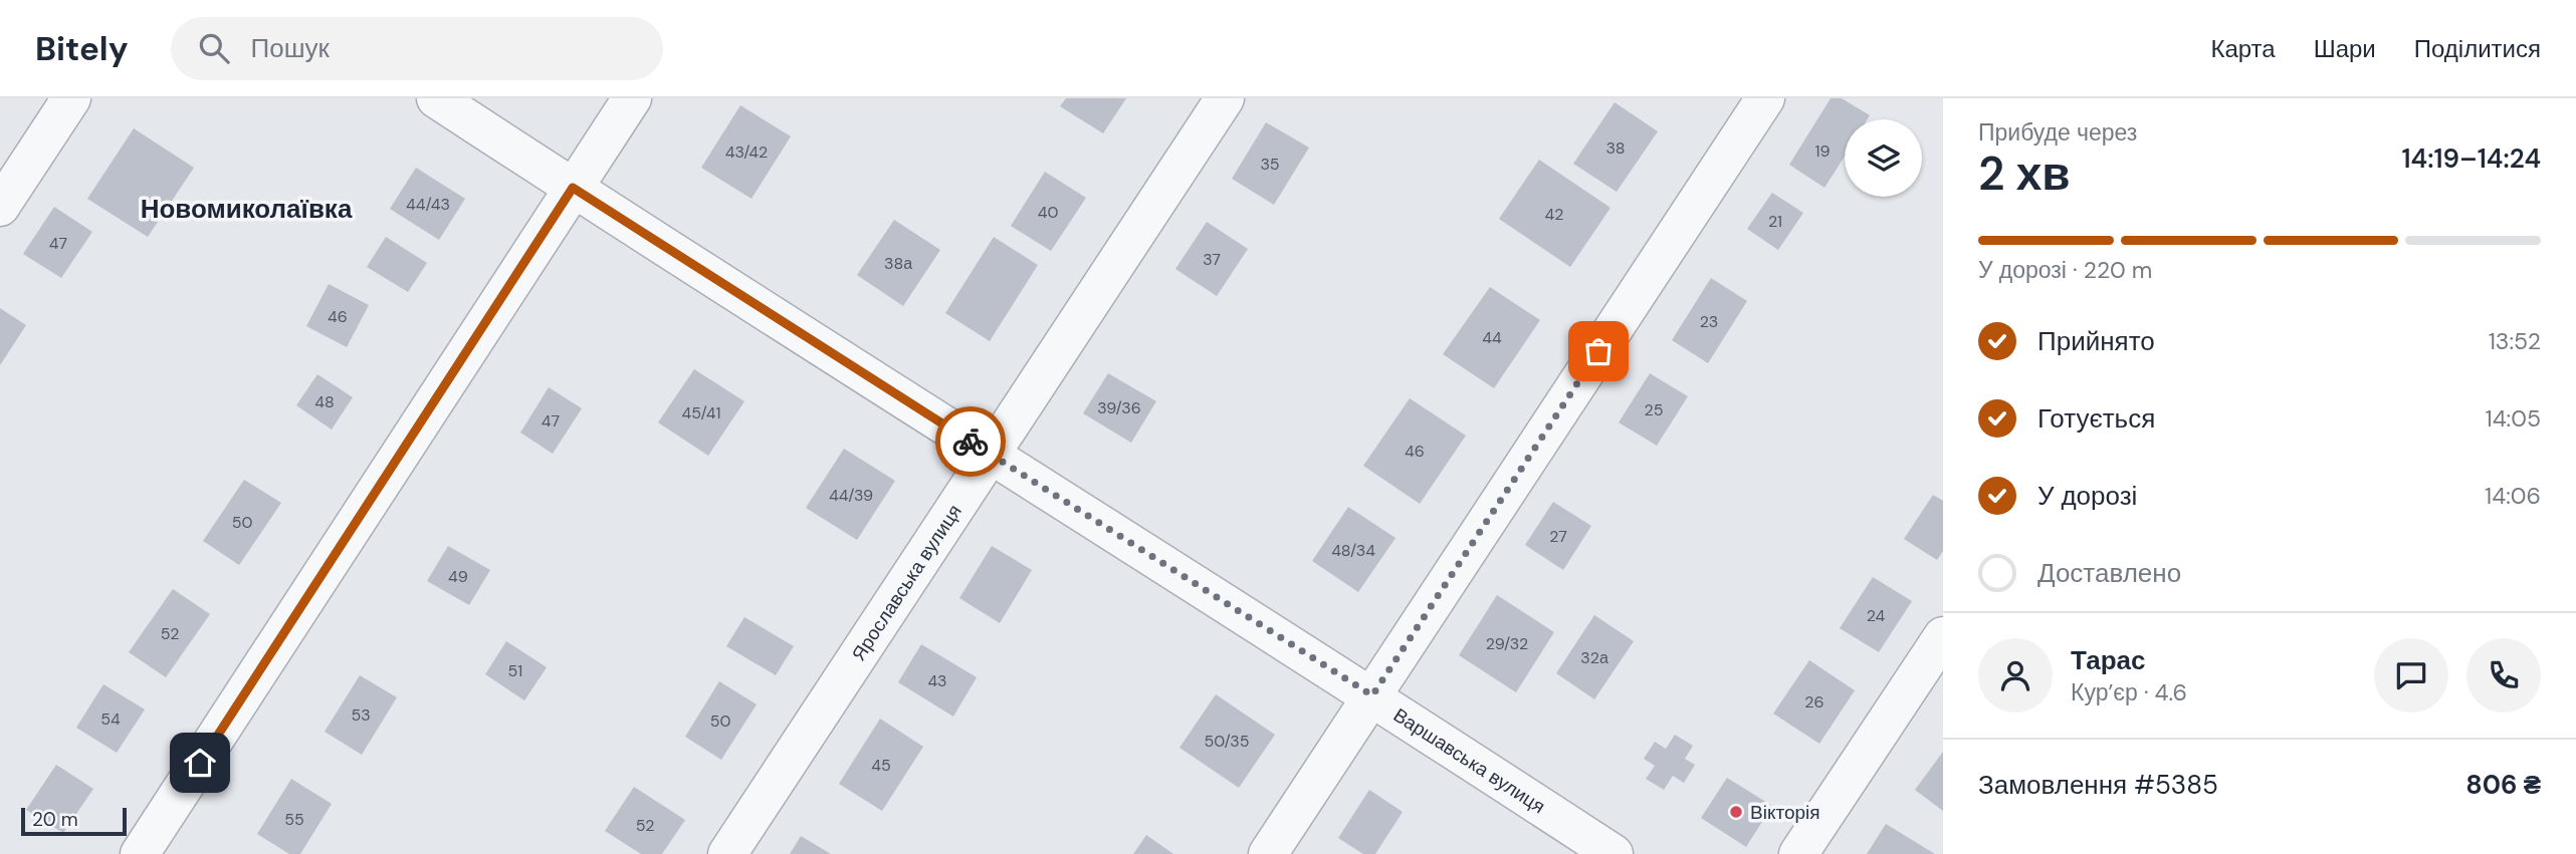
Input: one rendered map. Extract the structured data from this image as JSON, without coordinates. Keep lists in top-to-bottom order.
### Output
{
  "streets": {
    "street": ["Ярославська вулиця", "Варшавська вулиця"]
  },
  "crossings": [
    ["Ярославська вулиця", "Варшавська вулиця"]
  ],
  "districts": ["Новомиколаївка"],
  "places": ["Вікторія"],
  "house_numbers": [
    "38",
    "19",
    "43/42",
    "35",
    "44/43",
    "40",
    "42",
    "21",
    "47",
    "37",
    "38а",
    "46",
    "23",
    "44",
    "48",
    "39/36",
    "25",
    "45/41",
    "47",
    "46",
    "44/39",
    "50",
    "27",
    "48/34",
    "49",
    "24",
    "52",
    "29/32",
    "32а",
    "51",
    "43",
    "26",
    "53",
    "54",
    "50",
    "50/35",
    "45",
    "55",
    "52"
  ],
  "scale_bar": "20 m",
  "page": {
    "header": "Bitely",
    "search": "Пошук",
    "nav": ["Карта", "Шари", "Поділитися"],
    "heading": ["2 хв", "Прибуде через", "14:19–14:24"],
    "panel": [
      "Тарас",
      "Кур’єр · 4.6",
      "Замовлення #5385",
      "806 ₴"
    ],
    "bar": "У дорозі · 220 m",
    "list": [
      ["Прийнято", "13:52"],
      ["Готується", "14:05"],
      ["У дорозі", "14:06"],
      "Доставлено"
    ],
    "scale": "20 m"
  }
}
